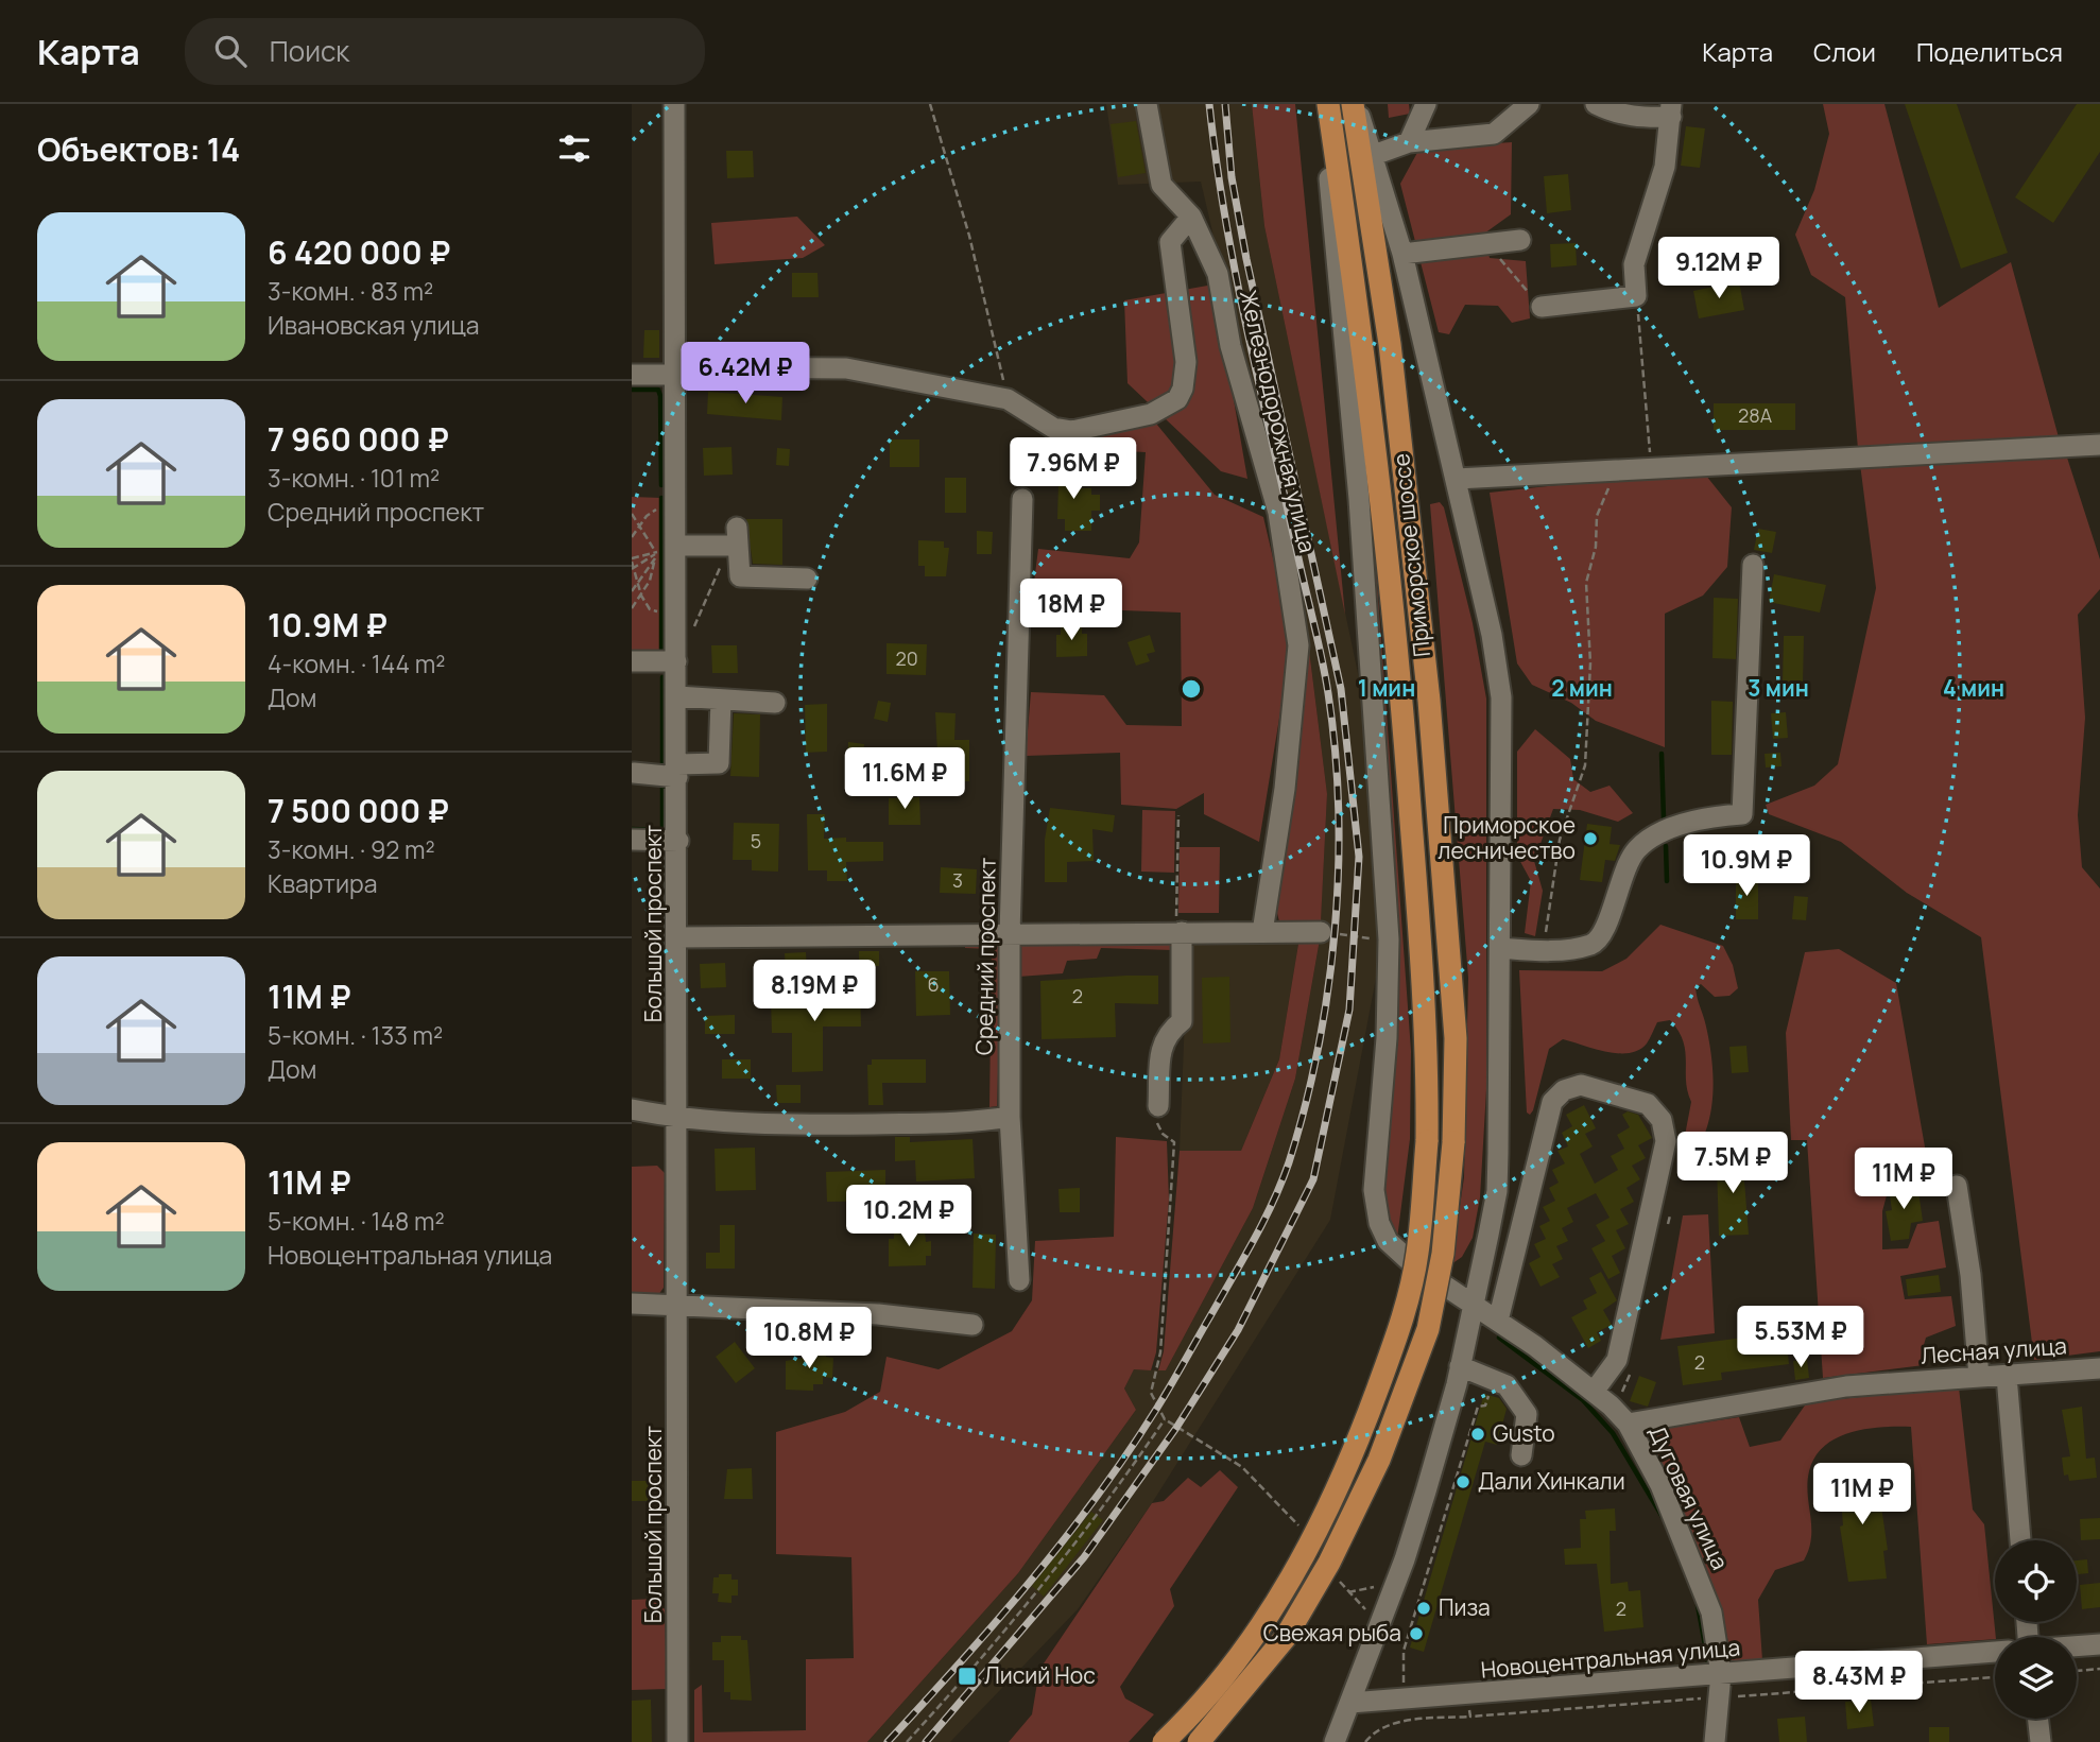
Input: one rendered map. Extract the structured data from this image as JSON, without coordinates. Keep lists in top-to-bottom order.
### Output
{
  "streets": {
    "main road": ["Приморское шоссе"],
    "street": [
      "Железнодорожная улица",
      "Большой проспект",
      "Средний проспект",
      "Лесная улица",
      "Дуговая улица",
      "Новоцентральная улица"
    ]
  },
  "crossings": [
    ["Лесная улица", "Дуговая улица"],
    ["Дуговая улица", "Новоцентральная улица"]
  ],
  "places": {
    "other": [
      "Приморское лесничество",
      "Gusto",
      "Дали Хинкали",
      "Пиза",
      "Свежая рыба"
    ],
    "transit": ["Лисий Нос"]
  },
  "house_numbers": [
    "28А",
    "20",
    "5",
    "3",
    "6",
    "2",
    "2",
    "2"
  ],
  "page": {
    "header": "Карта",
    "search": "Поиск",
    "nav": ["Карта", "Слои", "Поделиться"],
    "heading": "Объектов: 14",
    "list": [
      {
        "name": "6 420 000 ₽",
        "note": "3-комн. · 83 m² · Ивановская улица"
      },
      {
        "name": "7 960 000 ₽",
        "note": "3-комн. · 101 m² · Средний проспект"
      },
      {
        "name": "10.9M ₽",
        "note": "4-комн. · 144 m² · Дом"
      },
      {
        "name": "7 500 000 ₽",
        "note": "3-комн. · 92 m² · Квартира"
      },
      {
        "name": "11M ₽",
        "note": "5-комн. · 133 m² · Дом"
      },
      {
        "name": "11M ₽",
        "note": "5-комн. · 148 m² · Новоцентральная улица"
      }
    ],
    "price": [
      "9.12M ₽",
      "6.42M ₽",
      "7.96M ₽",
      "18M ₽",
      "11.6M ₽",
      "10.9M ₽",
      "8.19M ₽",
      "7.5M ₽",
      "11M ₽",
      "10.2M ₽",
      "5.53M ₽",
      "10.8M ₽",
      "11M ₽",
      "8.43M ₽"
    ]
  },
  "rings": [
    "1 мин",
    "2 мин",
    "3 мин",
    "4 мин"
  ]
}
